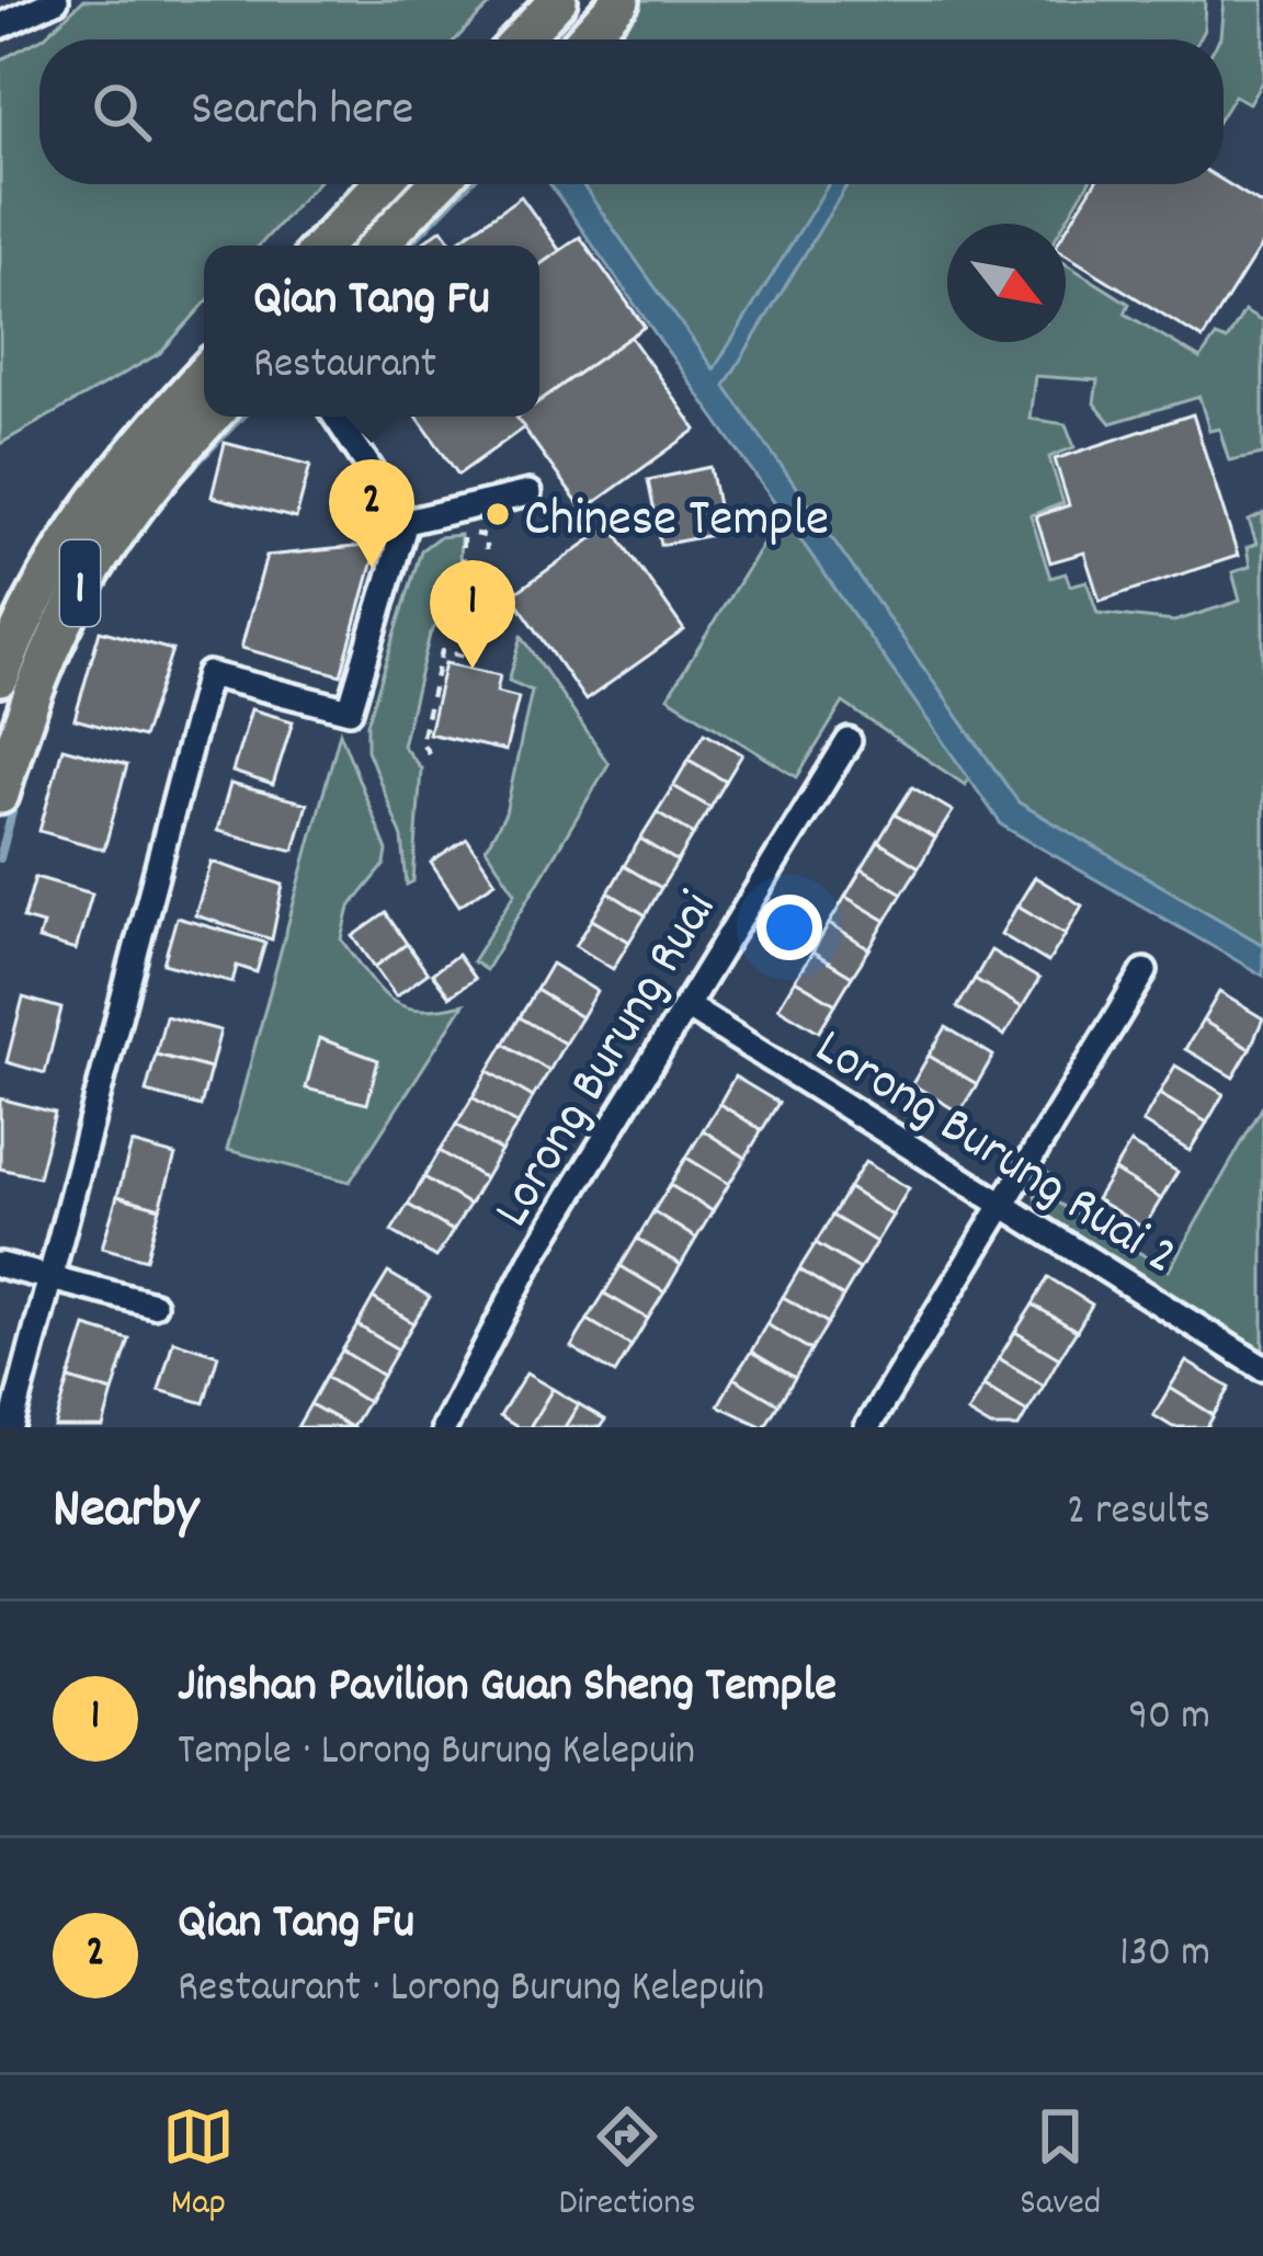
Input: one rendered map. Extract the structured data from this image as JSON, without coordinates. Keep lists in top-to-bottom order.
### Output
{
  "streets": {
    "main road": ["1"],
    "street": ["Lorong Burung Ruai", "Lorong Burung Ruai 2"]
  },
  "crossings": [
    ["Lorong Burung Ruai", "Lorong Burung Ruai 2"]
  ],
  "places": ["Chinese Temple"],
  "north": "bottom right",
  "page": {
    "search": "Search here",
    "popup": ["Qian Tang Fu", "Restaurant"],
    "pins": ["2", "1"],
    "heading": ["Nearby", "2 results"],
    "list": [
      {
        "mark": "1",
        "name": "Jinshan Pavilion Guan Sheng Temple",
        "note": "Temple · Lorong Burung Kelepuin",
        "value": "90 m"
      },
      {
        "mark": "2",
        "name": "Qian Tang Fu",
        "note": "Restaurant · Lorong Burung Kelepuin",
        "value": "130 m"
      }
    ],
    "nav": ["Map", "Directions", "Saved"]
  }
}
